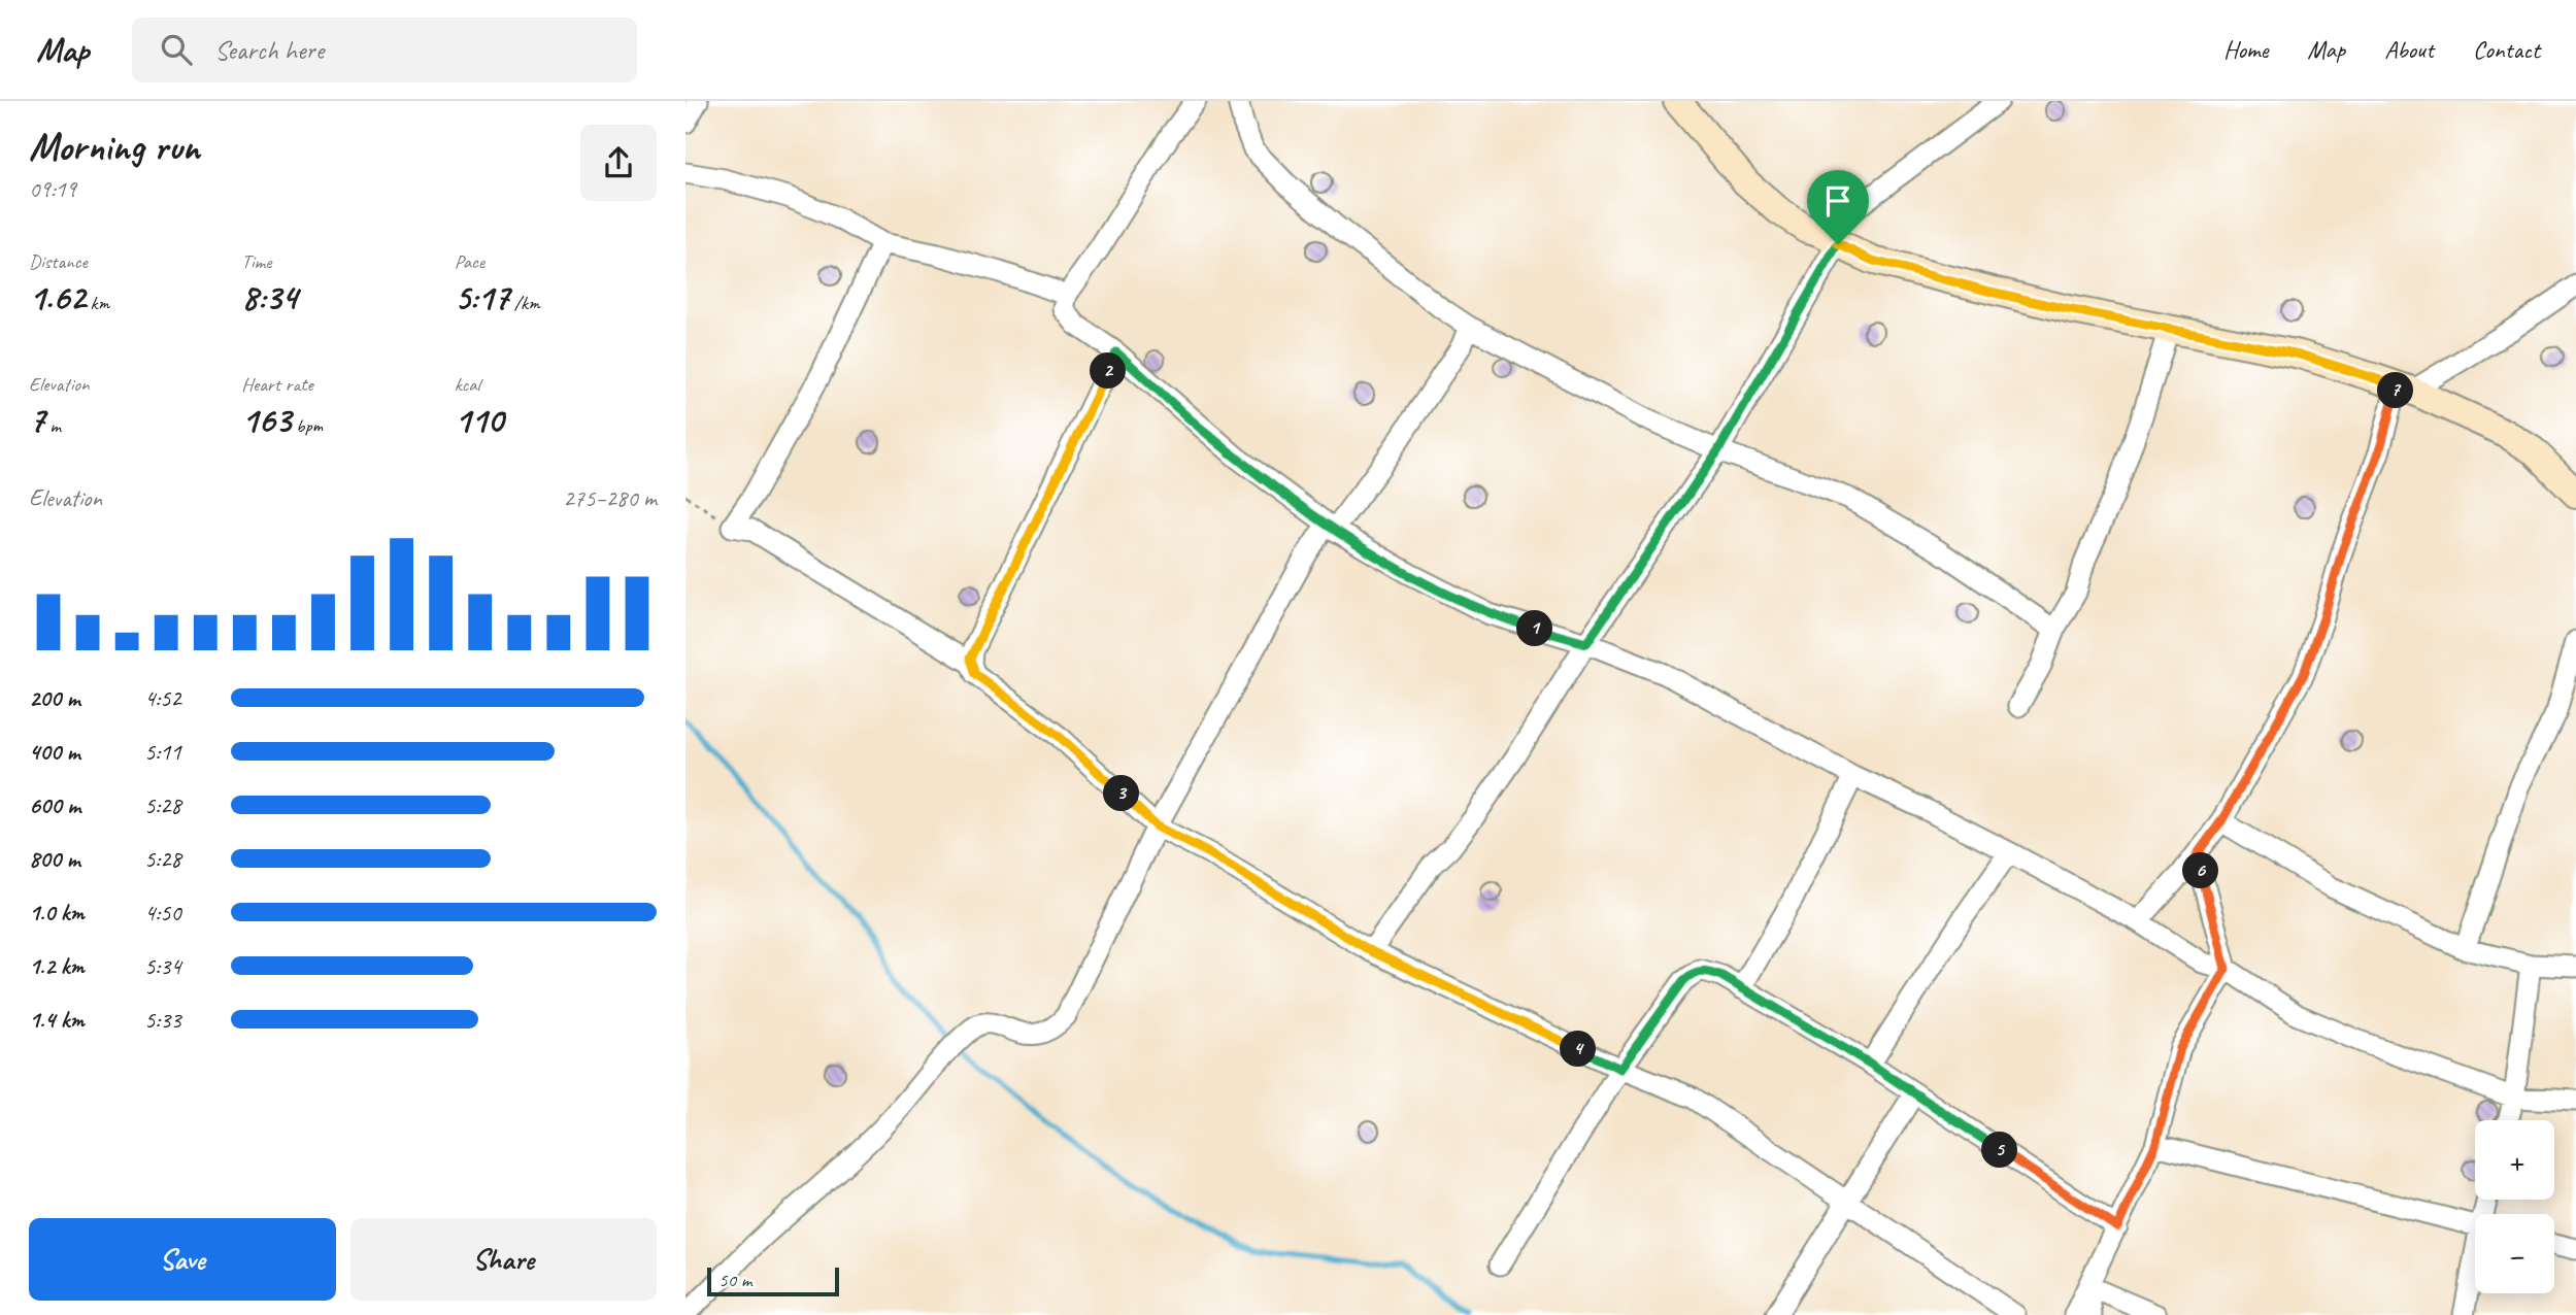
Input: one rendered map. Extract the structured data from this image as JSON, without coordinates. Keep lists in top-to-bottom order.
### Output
{
  "scale_bar": "50 m",
  "page": {
    "header": "Map",
    "search": "Search here",
    "nav": [
      "Home",
      "Map",
      "About",
      "Contact"
    ],
    "heading": ["Morning run", "09:19"],
    "stats": [
      ["Distance", "1.62 km"],
      ["Time", "8:34"],
      ["Pace", "5:17 /km"],
      ["Elevation", "7 m"],
      ["Heart rate", "163 bpm"],
      ["kcal", "110"]
    ],
    "pins": [
      "2",
      "7",
      "1",
      "3",
      "6",
      "4",
      "5"
    ],
    "chart": ["Elevation", "275–280 m"],
    "list": [
      {
        "name": "200 m",
        "note": "4:52"
      },
      {
        "name": "400 m",
        "note": "5:11"
      },
      {
        "name": "600 m",
        "note": "5:28"
      },
      {
        "name": "800 m",
        "note": "5:28"
      },
      {
        "name": "1.0 km",
        "note": "4:50"
      },
      {
        "name": "1.2 km",
        "note": "5:34"
      },
      {
        "name": "1.4 km",
        "note": "5:33"
      }
    ],
    "map_buttons": ["+", "−"],
    "buttons": ["Save", "Share"],
    "scale": "50 m"
  }
}
